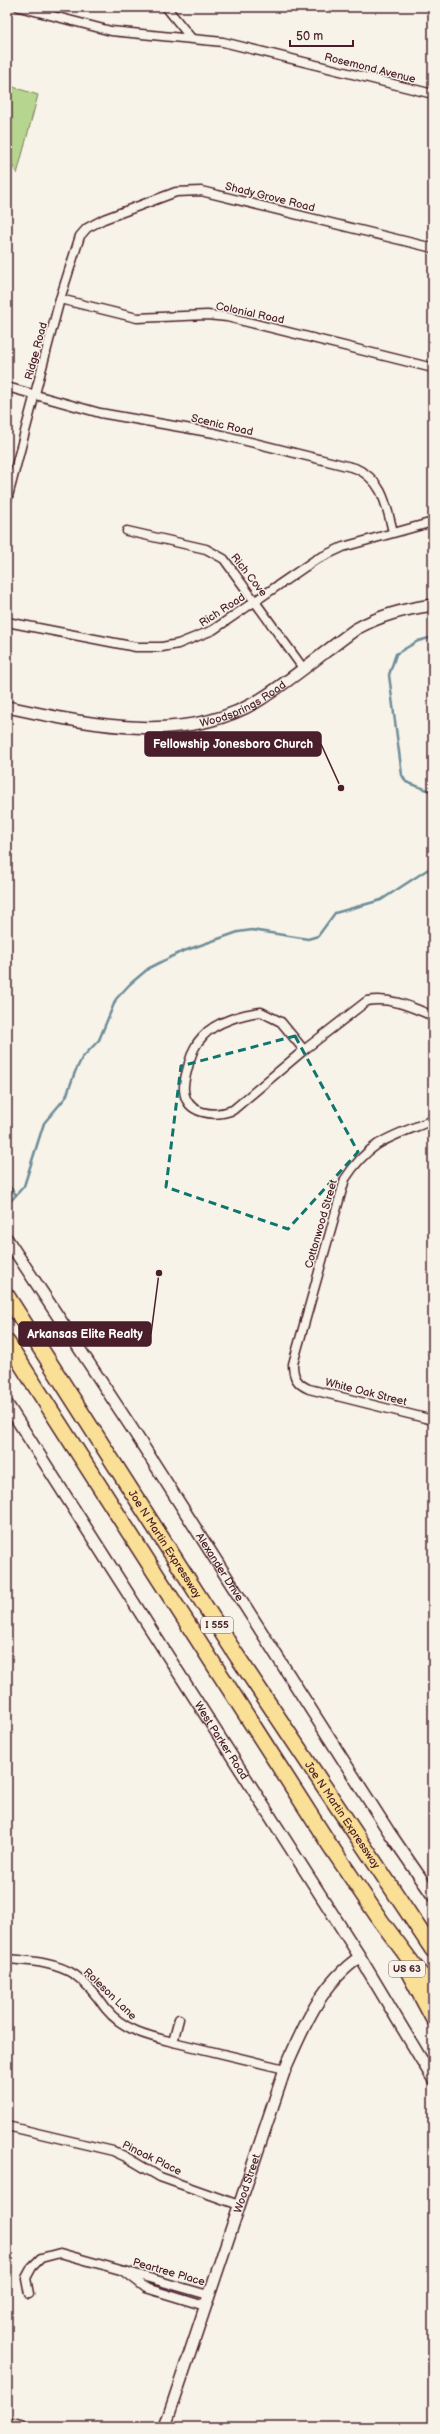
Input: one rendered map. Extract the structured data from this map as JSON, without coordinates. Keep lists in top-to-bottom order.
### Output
{
  "streets": {
    "highway": ["Joe N Martin Expressway", "I 555", "US 63"],
    "street": [
      "Rosemond Avenue",
      "Shady Grove Road",
      "Colonial Road",
      "Ridge Road",
      "Scenic Road",
      "Rich Cove",
      "Rich Road",
      "Woodsprings Road",
      "Cottonwood Street",
      "White Oak Street",
      "Alexander Drive",
      "West Parker Road",
      "Roleson Lane",
      "Pinoak Place",
      "Wood Street",
      "Peartree Place"
    ]
  },
  "crossings": [
    ["Shady Grove Road", "Ridge Road"],
    ["Colonial Road", "Ridge Road"],
    ["Ridge Road", "Scenic Road"],
    ["Scenic Road", "Rich Road"],
    ["Rich Cove", "Rich Road"],
    ["Rich Cove", "Woodsprings Road"],
    ["Cottonwood Street", "White Oak Street"],
    ["I 555", "US 63"],
    ["West Parker Road", "Wood Street"],
    ["Roleson Lane", "Wood Street"],
    ["Pinoak Place", "Wood Street"],
    ["Wood Street", "Peartree Place"]
  ],
  "places": ["Fellowship Jonesboro Church", "Arkansas Elite Realty"],
  "scale_bar": "50 m"
}
